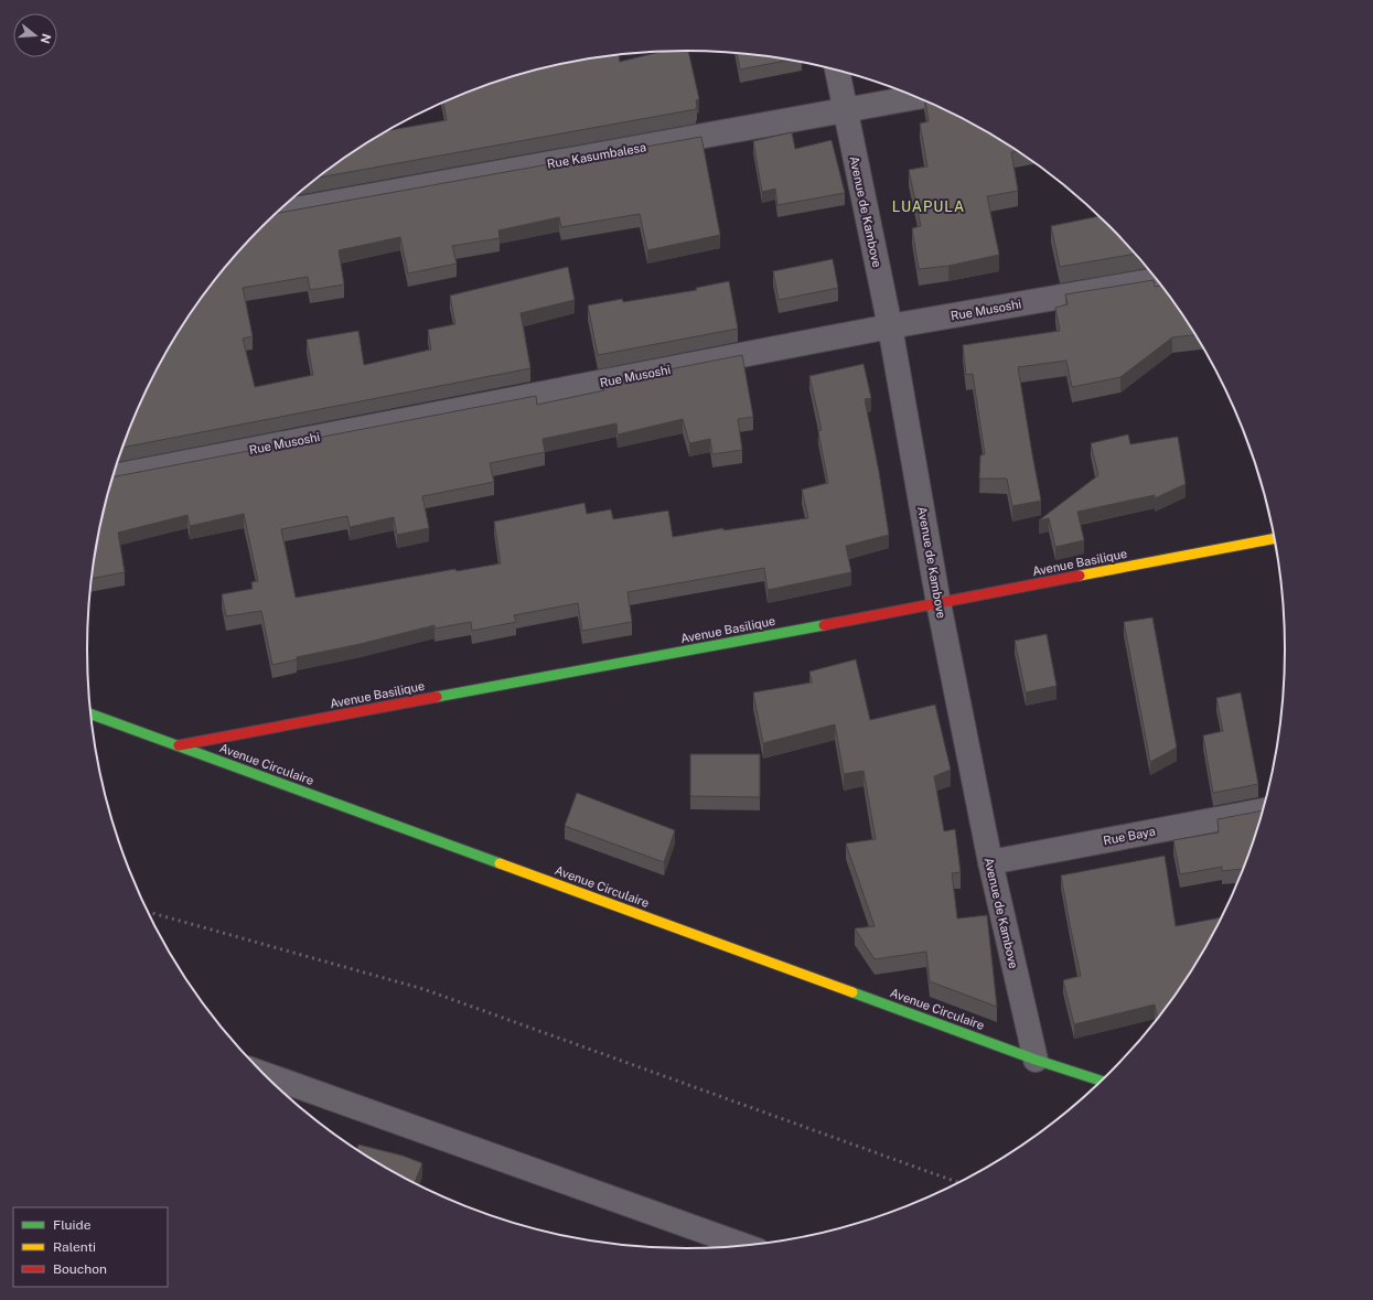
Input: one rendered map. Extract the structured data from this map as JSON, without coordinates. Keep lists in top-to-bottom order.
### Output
{
  "streets": {
    "street": [
      "Rue Kasumbalesa",
      "Avenue de Kambove",
      "Rue Musoshi",
      "Avenue Basilique",
      "Avenue Circulaire",
      "Rue Baya"
    ]
  },
  "crossings": [
    ["Rue Kasumbalesa", "Avenue de Kambove"],
    ["Avenue de Kambove", "Rue Musoshi"],
    ["Avenue de Kambove", "Avenue Basilique"],
    ["Avenue de Kambove", "Avenue Circulaire"],
    ["Avenue de Kambove", "Rue Baya"],
    ["Avenue Basilique", "Avenue Circulaire"]
  ],
  "districts": ["LUAPULA"],
  "legend": ["Fluide", "Ralenti", "Bouchon"],
  "north": "right"
}
